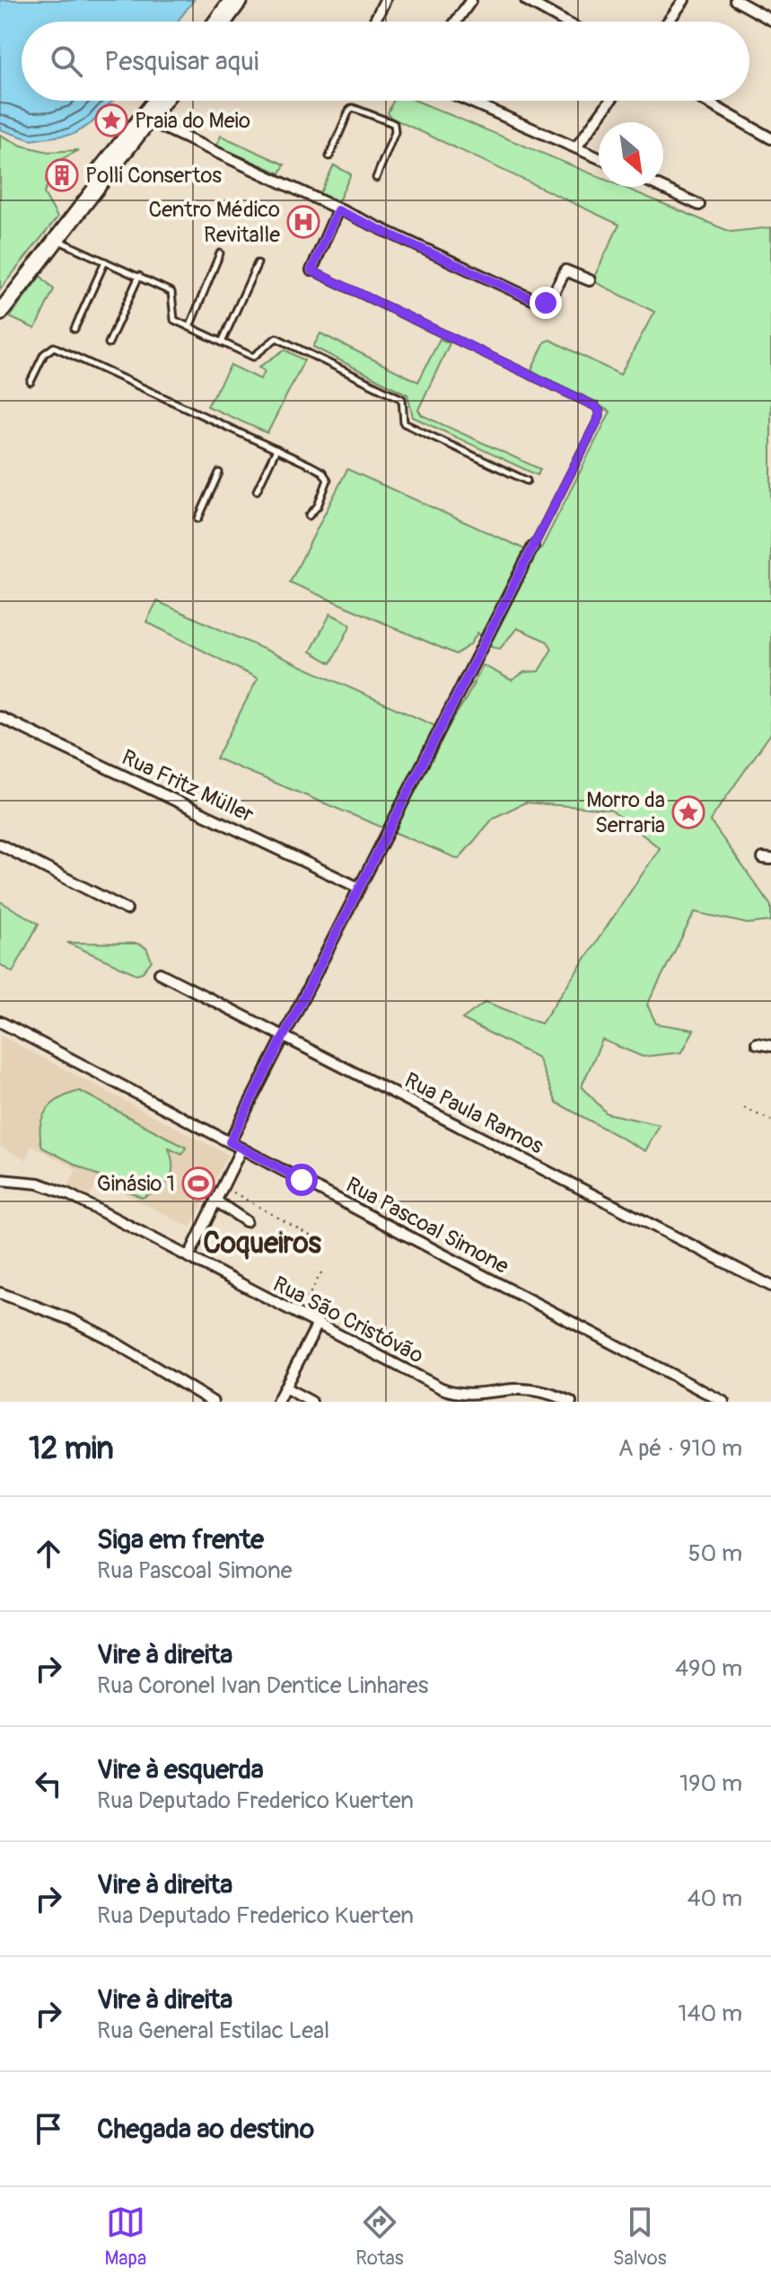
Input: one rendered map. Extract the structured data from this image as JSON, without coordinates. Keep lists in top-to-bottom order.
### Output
{
  "streets": {
    "street": [
      "Rua Fritz Müller",
      "Rua Paula Ramos",
      "Rua Pascoal Simone",
      "Rua São Cristóvão"
    ]
  },
  "districts": ["Coqueiros"],
  "places": {
    "place": ["Praia do Meio", "Morro da Serraria"],
    "building": ["Polli Consertos"],
    "hospital": ["Centro Médico Revitalle"],
    "sports": ["Ginásio 1"]
  },
  "north": "bottom right",
  "page": {
    "search": "Pesquisar aqui",
    "heading": ["12 min", "A pé · 910 m"],
    "list": [
      ["Siga em frente", "Rua Pascoal Simone", "50 m"],
      ["Vire à direita", "Rua Coronel Ivan Dentice Linhares", "490 m"],
      ["Vire à esquerda", "Rua Deputado Frederico Kuerten", "190 m"],
      ["Vire à direita", "Rua Deputado Frederico Kuerten", "40 m"],
      ["Vire à direita", "Rua General Estilac Leal", "140 m"],
      "Chegada ao destino"
    ],
    "nav": ["Mapa", "Rotas", "Salvos"]
  }
}
